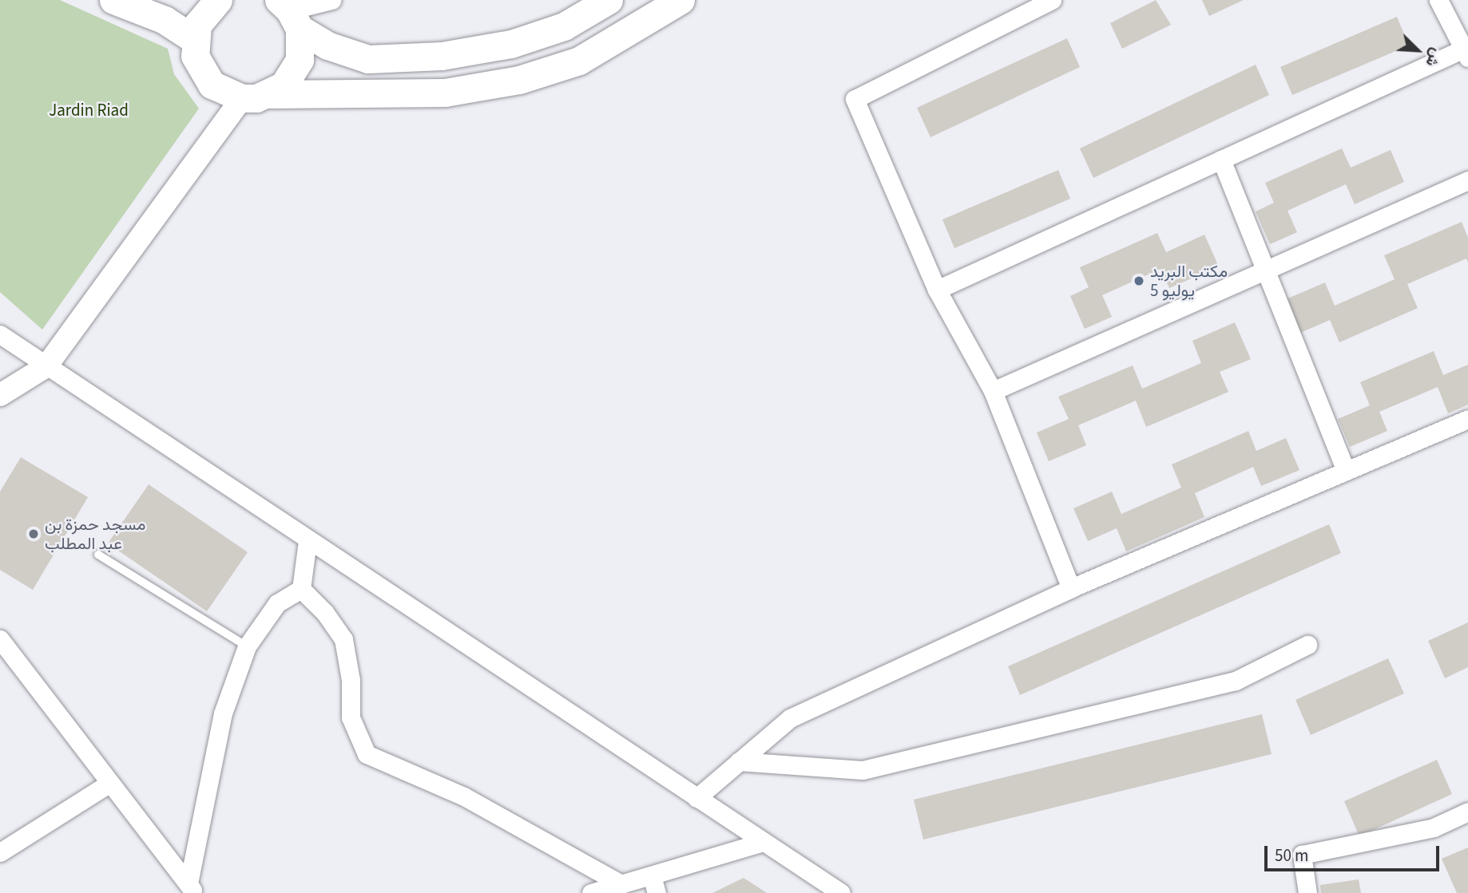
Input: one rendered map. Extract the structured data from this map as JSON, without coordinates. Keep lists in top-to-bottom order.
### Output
{
  "parks": ["Jardin Riad"],
  "places": ["مكتب البريد 5 يوليو", "مسجد حمزة بن عبد المطلب"],
  "scale_bar": "50 m",
  "north": "bottom right"
}
